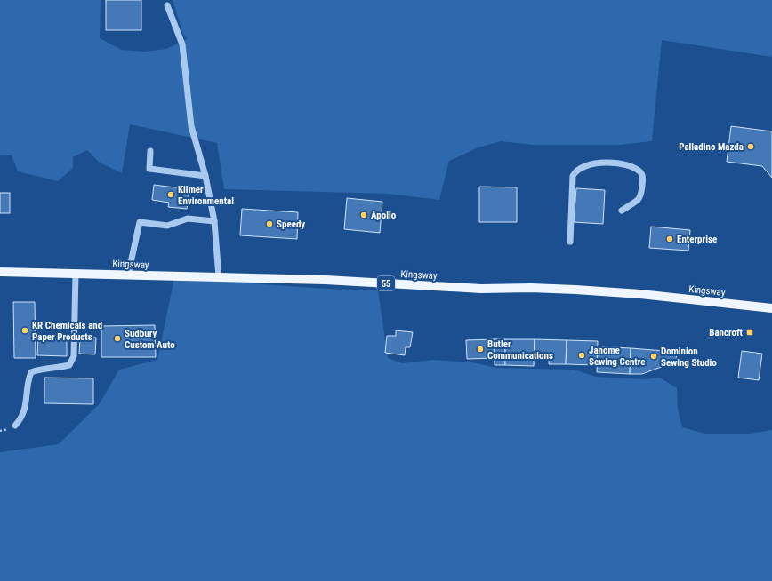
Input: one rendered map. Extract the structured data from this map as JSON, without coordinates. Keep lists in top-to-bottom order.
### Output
{
  "streets": {
    "main road": ["Kingsway", "55"]
  },
  "places": {
    "other": [
      "Palladino Mazda",
      "Kilmer Environmental",
      "Apollo",
      "Speedy",
      "Enterprise",
      "KR Chemicals and Paper Products",
      "Sudbury Custom Auto",
      "Butler Communications",
      "Janome Sewing Centre",
      "Dominion Sewing Studio"
    ],
    "transit": ["Bancroft"]
  }
}
